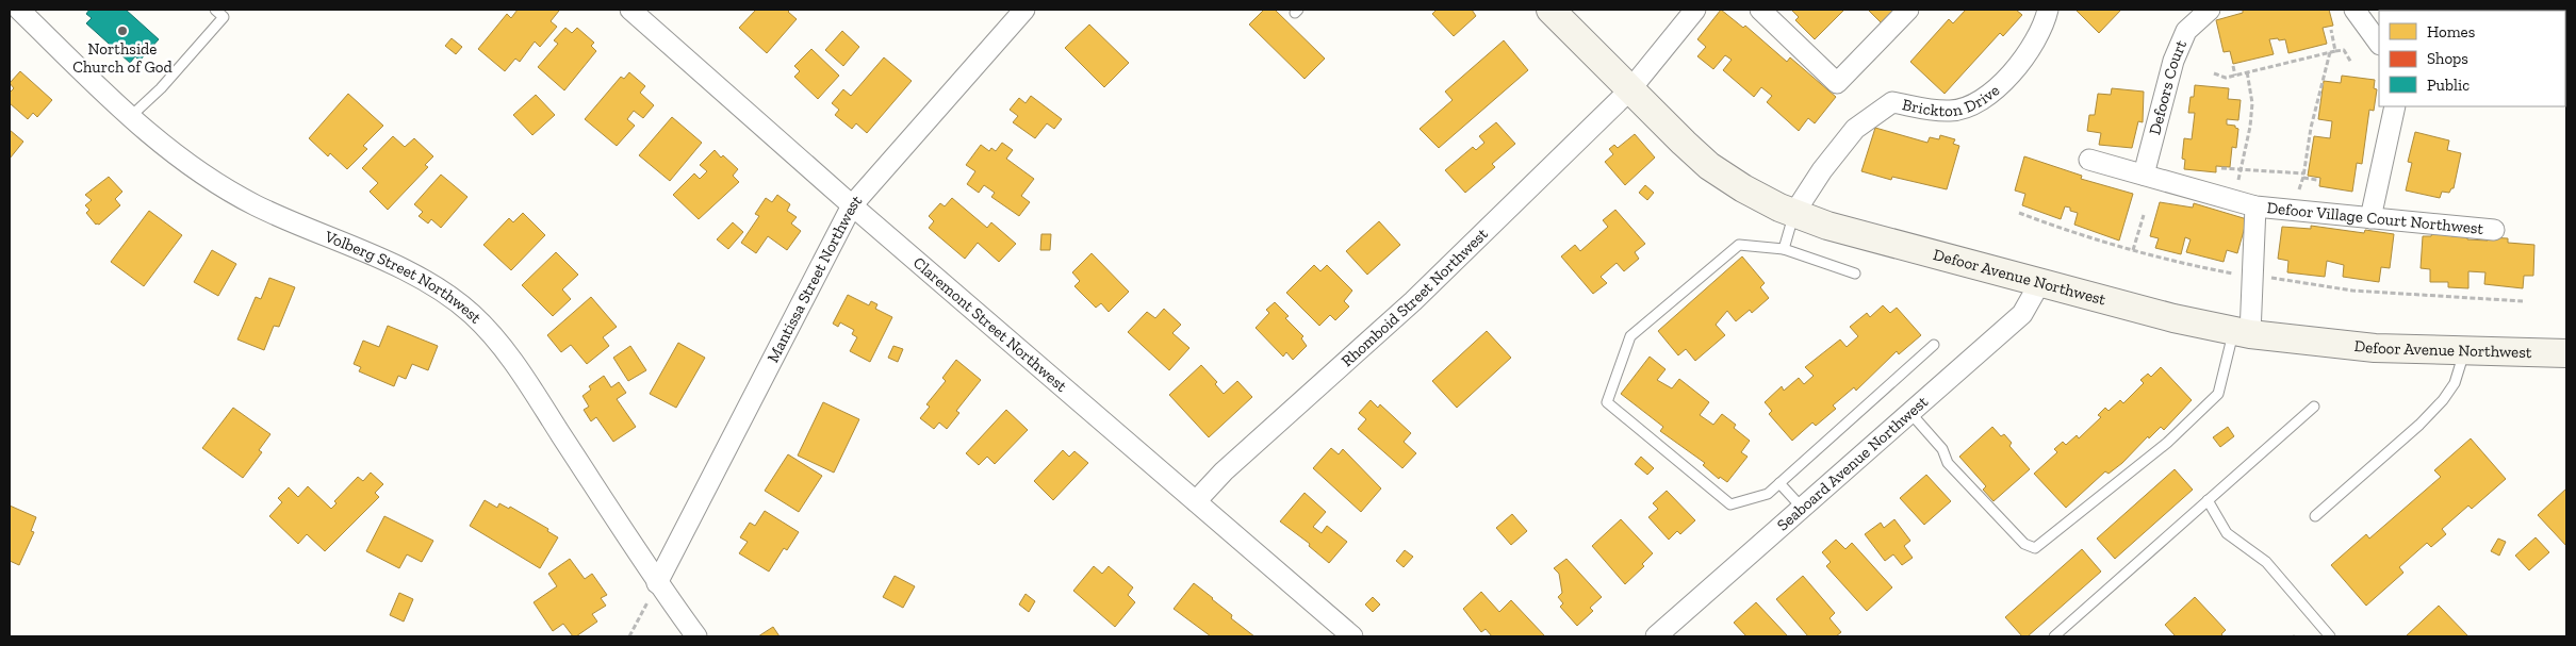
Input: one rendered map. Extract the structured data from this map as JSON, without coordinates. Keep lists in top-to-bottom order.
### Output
{
  "streets": {
    "street": [
      "Defoors Court",
      "Brickton Drive",
      "Defoor Village Court Northwest",
      "Defoor Avenue Northwest",
      "Mantissa Street Northwest",
      "Volberg Street Northwest",
      "Rhomboid Street Northwest",
      "Claremont Street Northwest",
      "Seaboard Avenue Northwest"
    ]
  },
  "crossings": [
    ["Brickton Drive", "Defoor Avenue Northwest"],
    ["Defoor Village Court Northwest", "Defoor Avenue Northwest"],
    ["Defoor Avenue Northwest", "Rhomboid Street Northwest"],
    ["Defoor Avenue Northwest", "Seaboard Avenue Northwest"],
    ["Mantissa Street Northwest", "Volberg Street Northwest"],
    ["Mantissa Street Northwest", "Claremont Street Northwest"],
    ["Rhomboid Street Northwest", "Claremont Street Northwest"]
  ],
  "places": ["Northside Church of God"],
  "legend": ["Homes", "Shops", "Public"]
}
